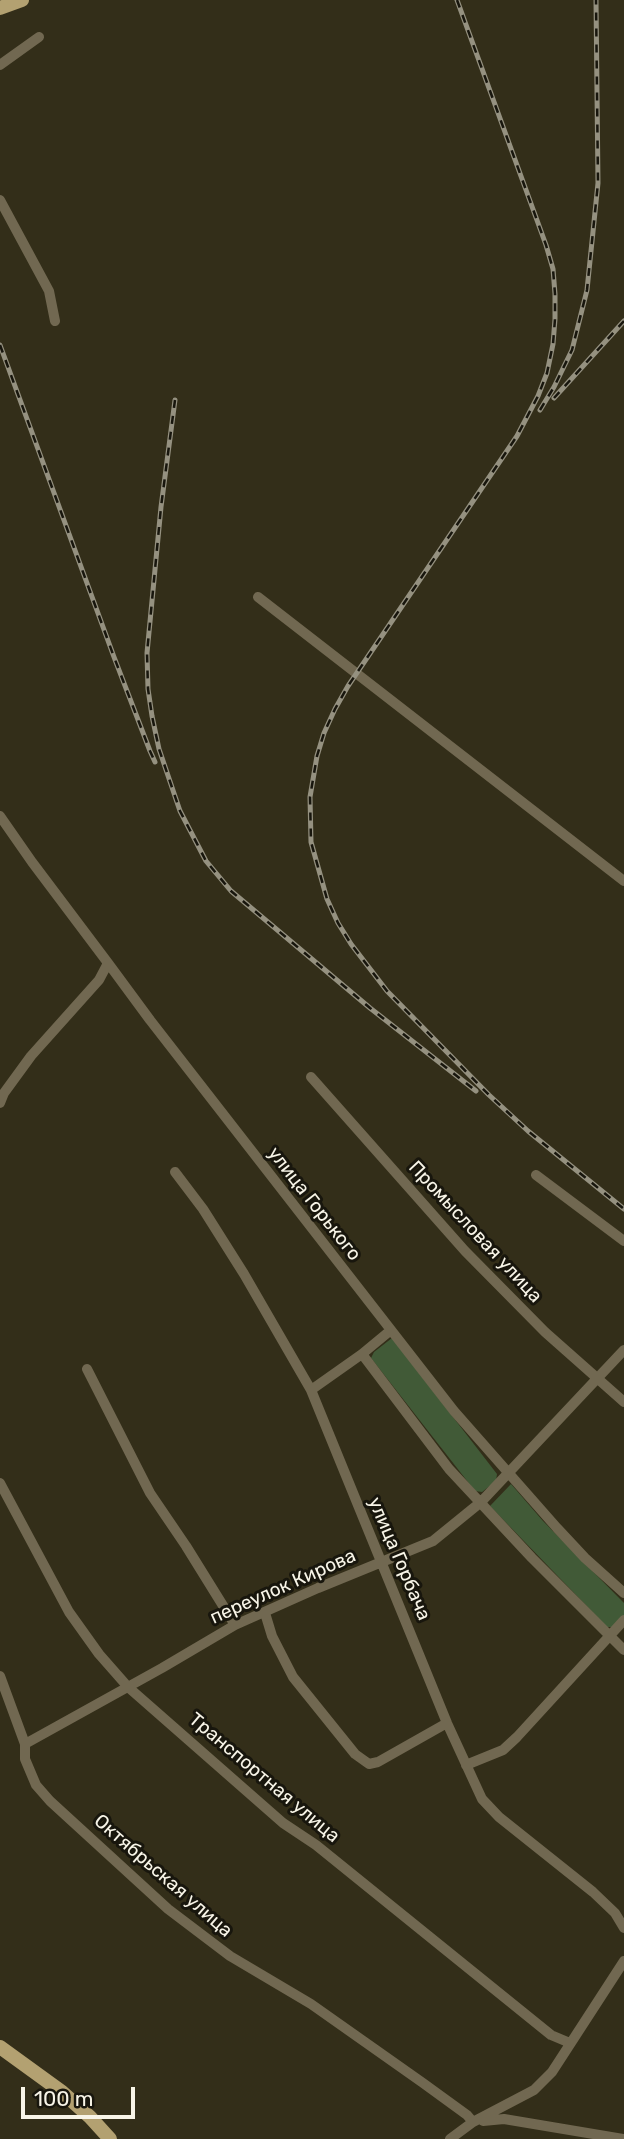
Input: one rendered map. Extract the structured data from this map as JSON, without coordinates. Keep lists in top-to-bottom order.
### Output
{
  "streets": {
    "street": [
      "улица Горького",
      "Промысловая улица",
      "улица Горбача",
      "переулок Кирова",
      "Транспортная улица",
      "Октябрьская улица"
    ]
  },
  "crossings": [
    ["улица Горького", "переулок Кирова"],
    ["Промысловая улица", "переулок Кирова"],
    ["улица Горбача", "переулок Кирова"],
    ["переулок Кирова", "Транспортная улица"],
    ["переулок Кирова", "Октябрьская улица"]
  ],
  "scale_bar": "100 m"
}
